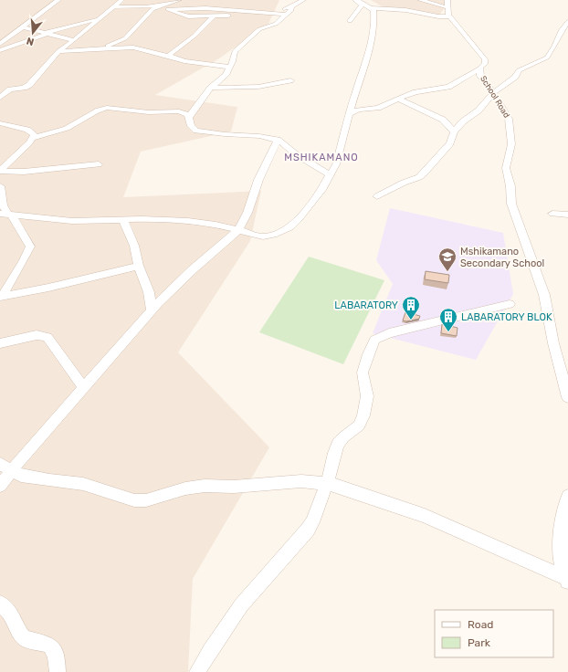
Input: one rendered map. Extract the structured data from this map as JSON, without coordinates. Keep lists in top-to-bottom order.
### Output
{
  "streets": {
    "street": ["School Road"]
  },
  "districts": ["MSHIKAMANO"],
  "places": {
    "school or university": ["Mshikamano Secondary School"],
    "building": ["LABARATORY", "LABARATORY BLOK"]
  },
  "legend": ["Road", "Park"],
  "north": "bottom"
}
